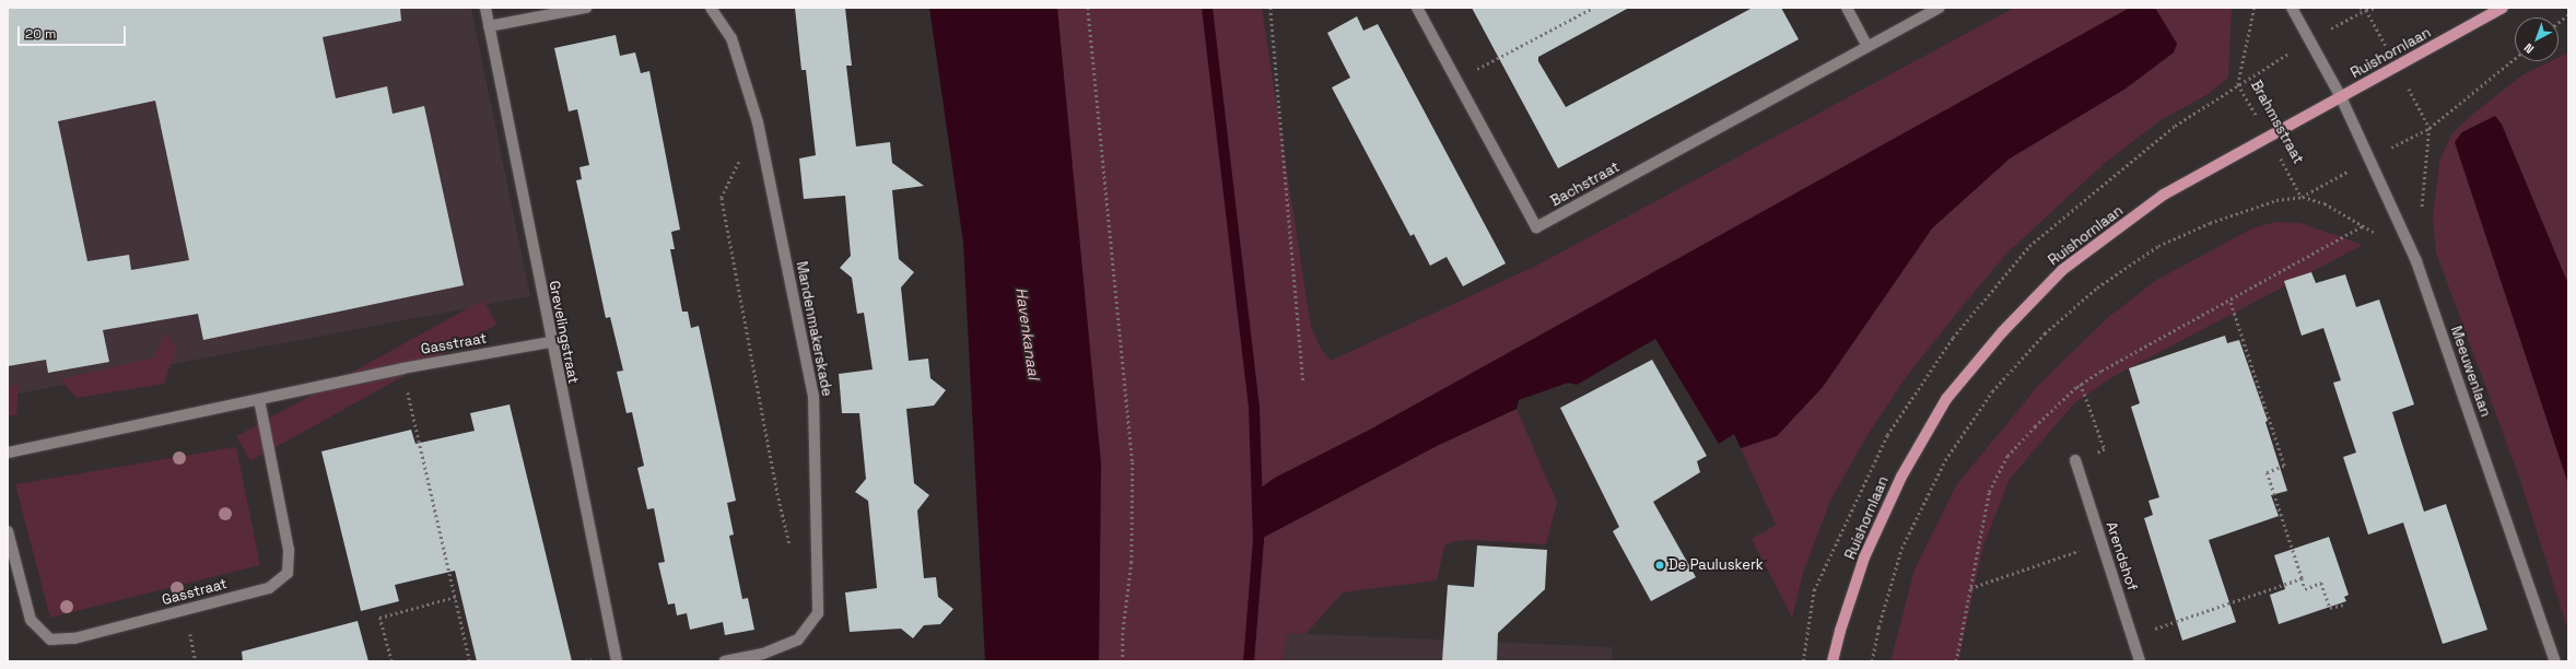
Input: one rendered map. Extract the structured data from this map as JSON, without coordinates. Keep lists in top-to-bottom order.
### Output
{
  "streets": {
    "main road": ["Ruishornlaan"],
    "street": [
      "Bachstraat",
      "Mandenmakerskade",
      "Grevelingstraat",
      "Gasstraat",
      "Meeuwenlaan",
      "Arendshof"
    ],
    "path": ["Brahmsstraat"]
  },
  "crossings": [
    ["Ruishornlaan", "Brahmsstraat"],
    ["Ruishornlaan", "Meeuwenlaan"],
    ["Grevelingstraat", "Gasstraat"]
  ],
  "water": ["Havenkanaal"],
  "places": ["De Pauluskerk"],
  "scale_bar": "20 m",
  "north": "bottom left"
}
